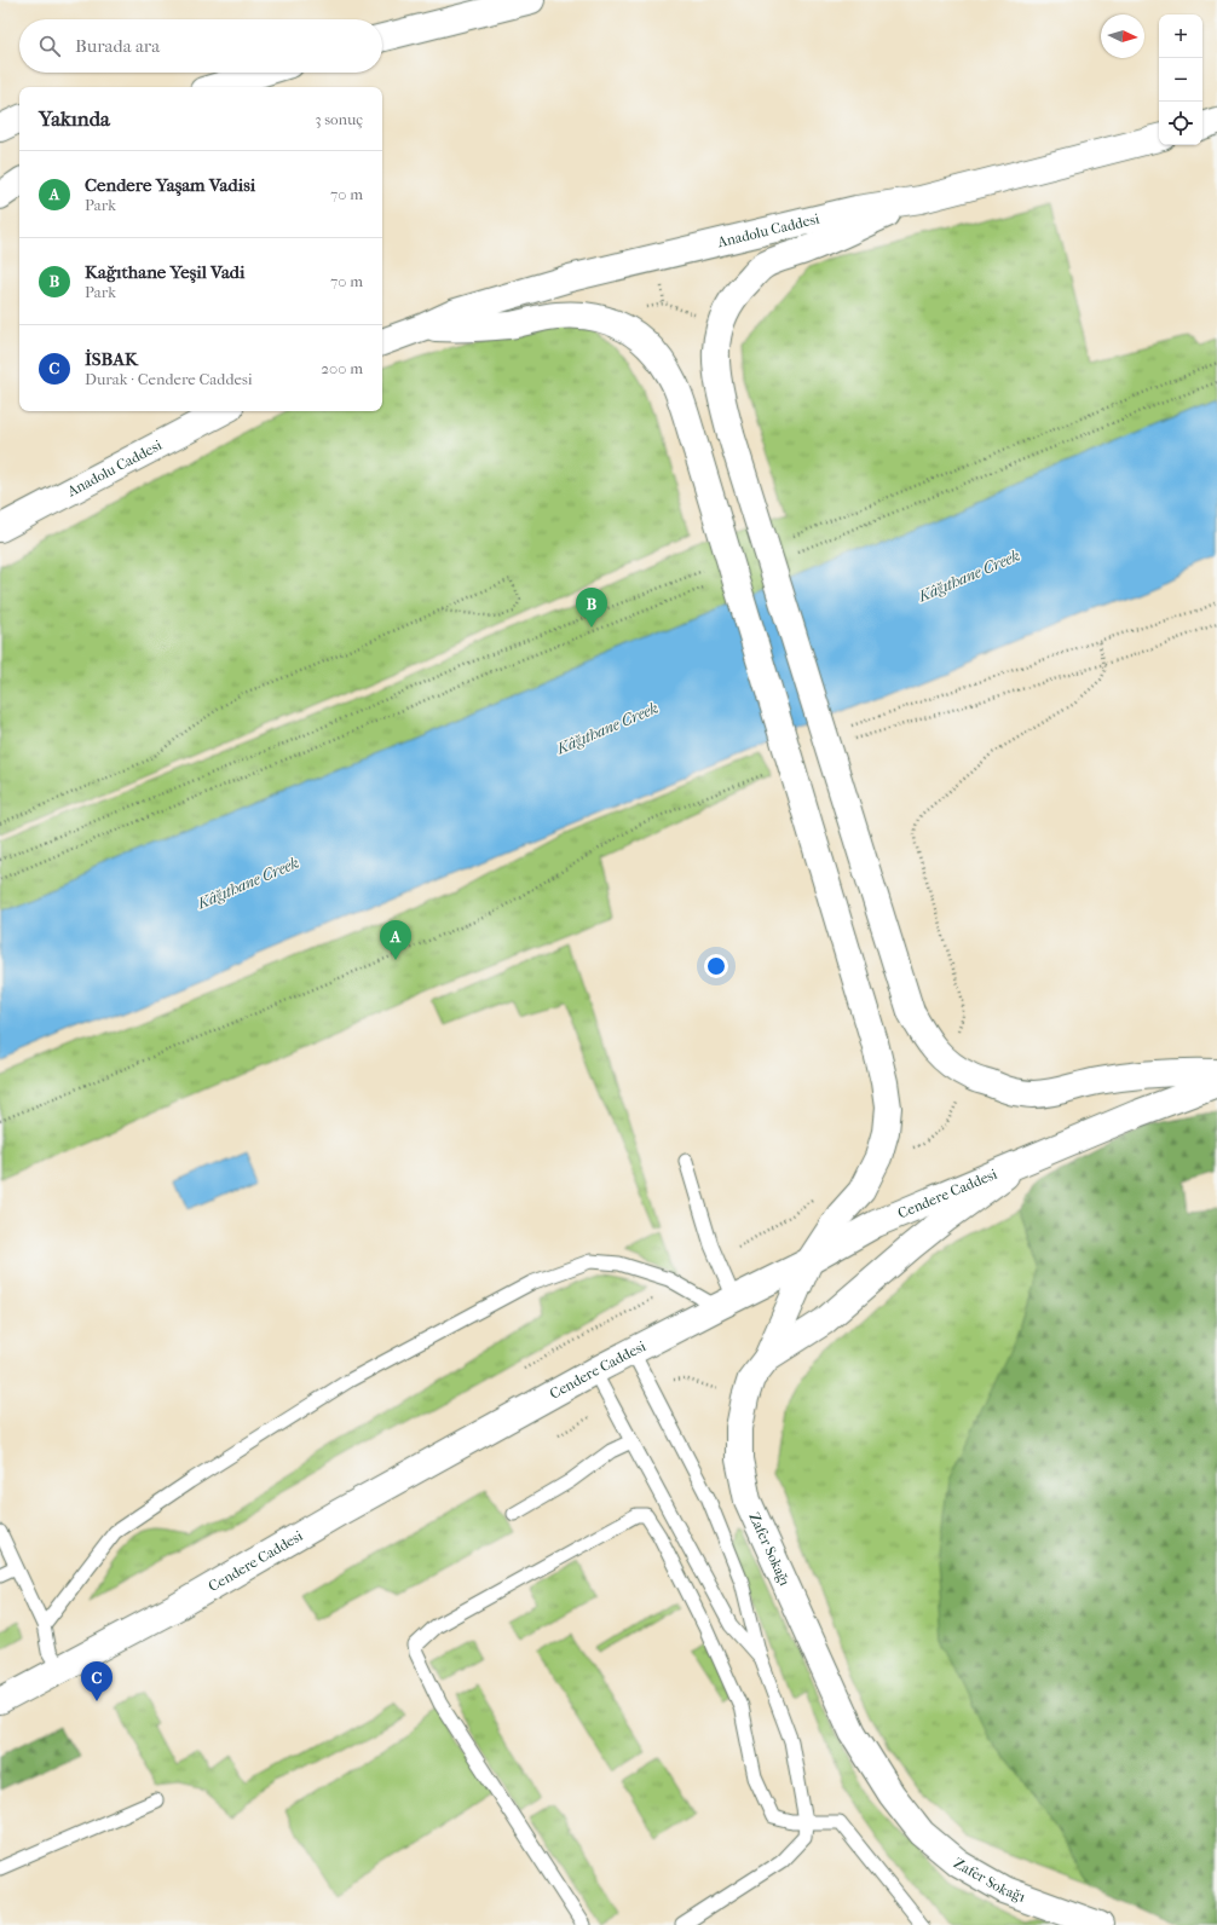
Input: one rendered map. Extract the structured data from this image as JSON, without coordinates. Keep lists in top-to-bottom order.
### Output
{
  "streets": {
    "main road": ["Anadolu Caddesi", "Cendere Caddesi", "Zafer Sokağı"]
  },
  "crossings": [
    ["Cendere Caddesi", "Zafer Sokağı"]
  ],
  "water": ["Kâğıthane Creek"],
  "north": "right",
  "page": {
    "map_buttons": ["+", "−"],
    "search": "Burada ara",
    "heading": ["Yakında", "3 sonuç"],
    "list": [
      {
        "mark": "A",
        "name": "Cendere Yaşam Vadisi",
        "note": "Park",
        "value": "70 m"
      },
      {
        "mark": "B",
        "name": "Kağıthane Yeşil Vadi",
        "note": "Park",
        "value": "70 m"
      },
      {
        "mark": "C",
        "name": "İSBAK",
        "note": "Durak · Cendere Caddesi",
        "value": "200 m"
      }
    ],
    "pins": ["B", "A", "C"]
  }
}
